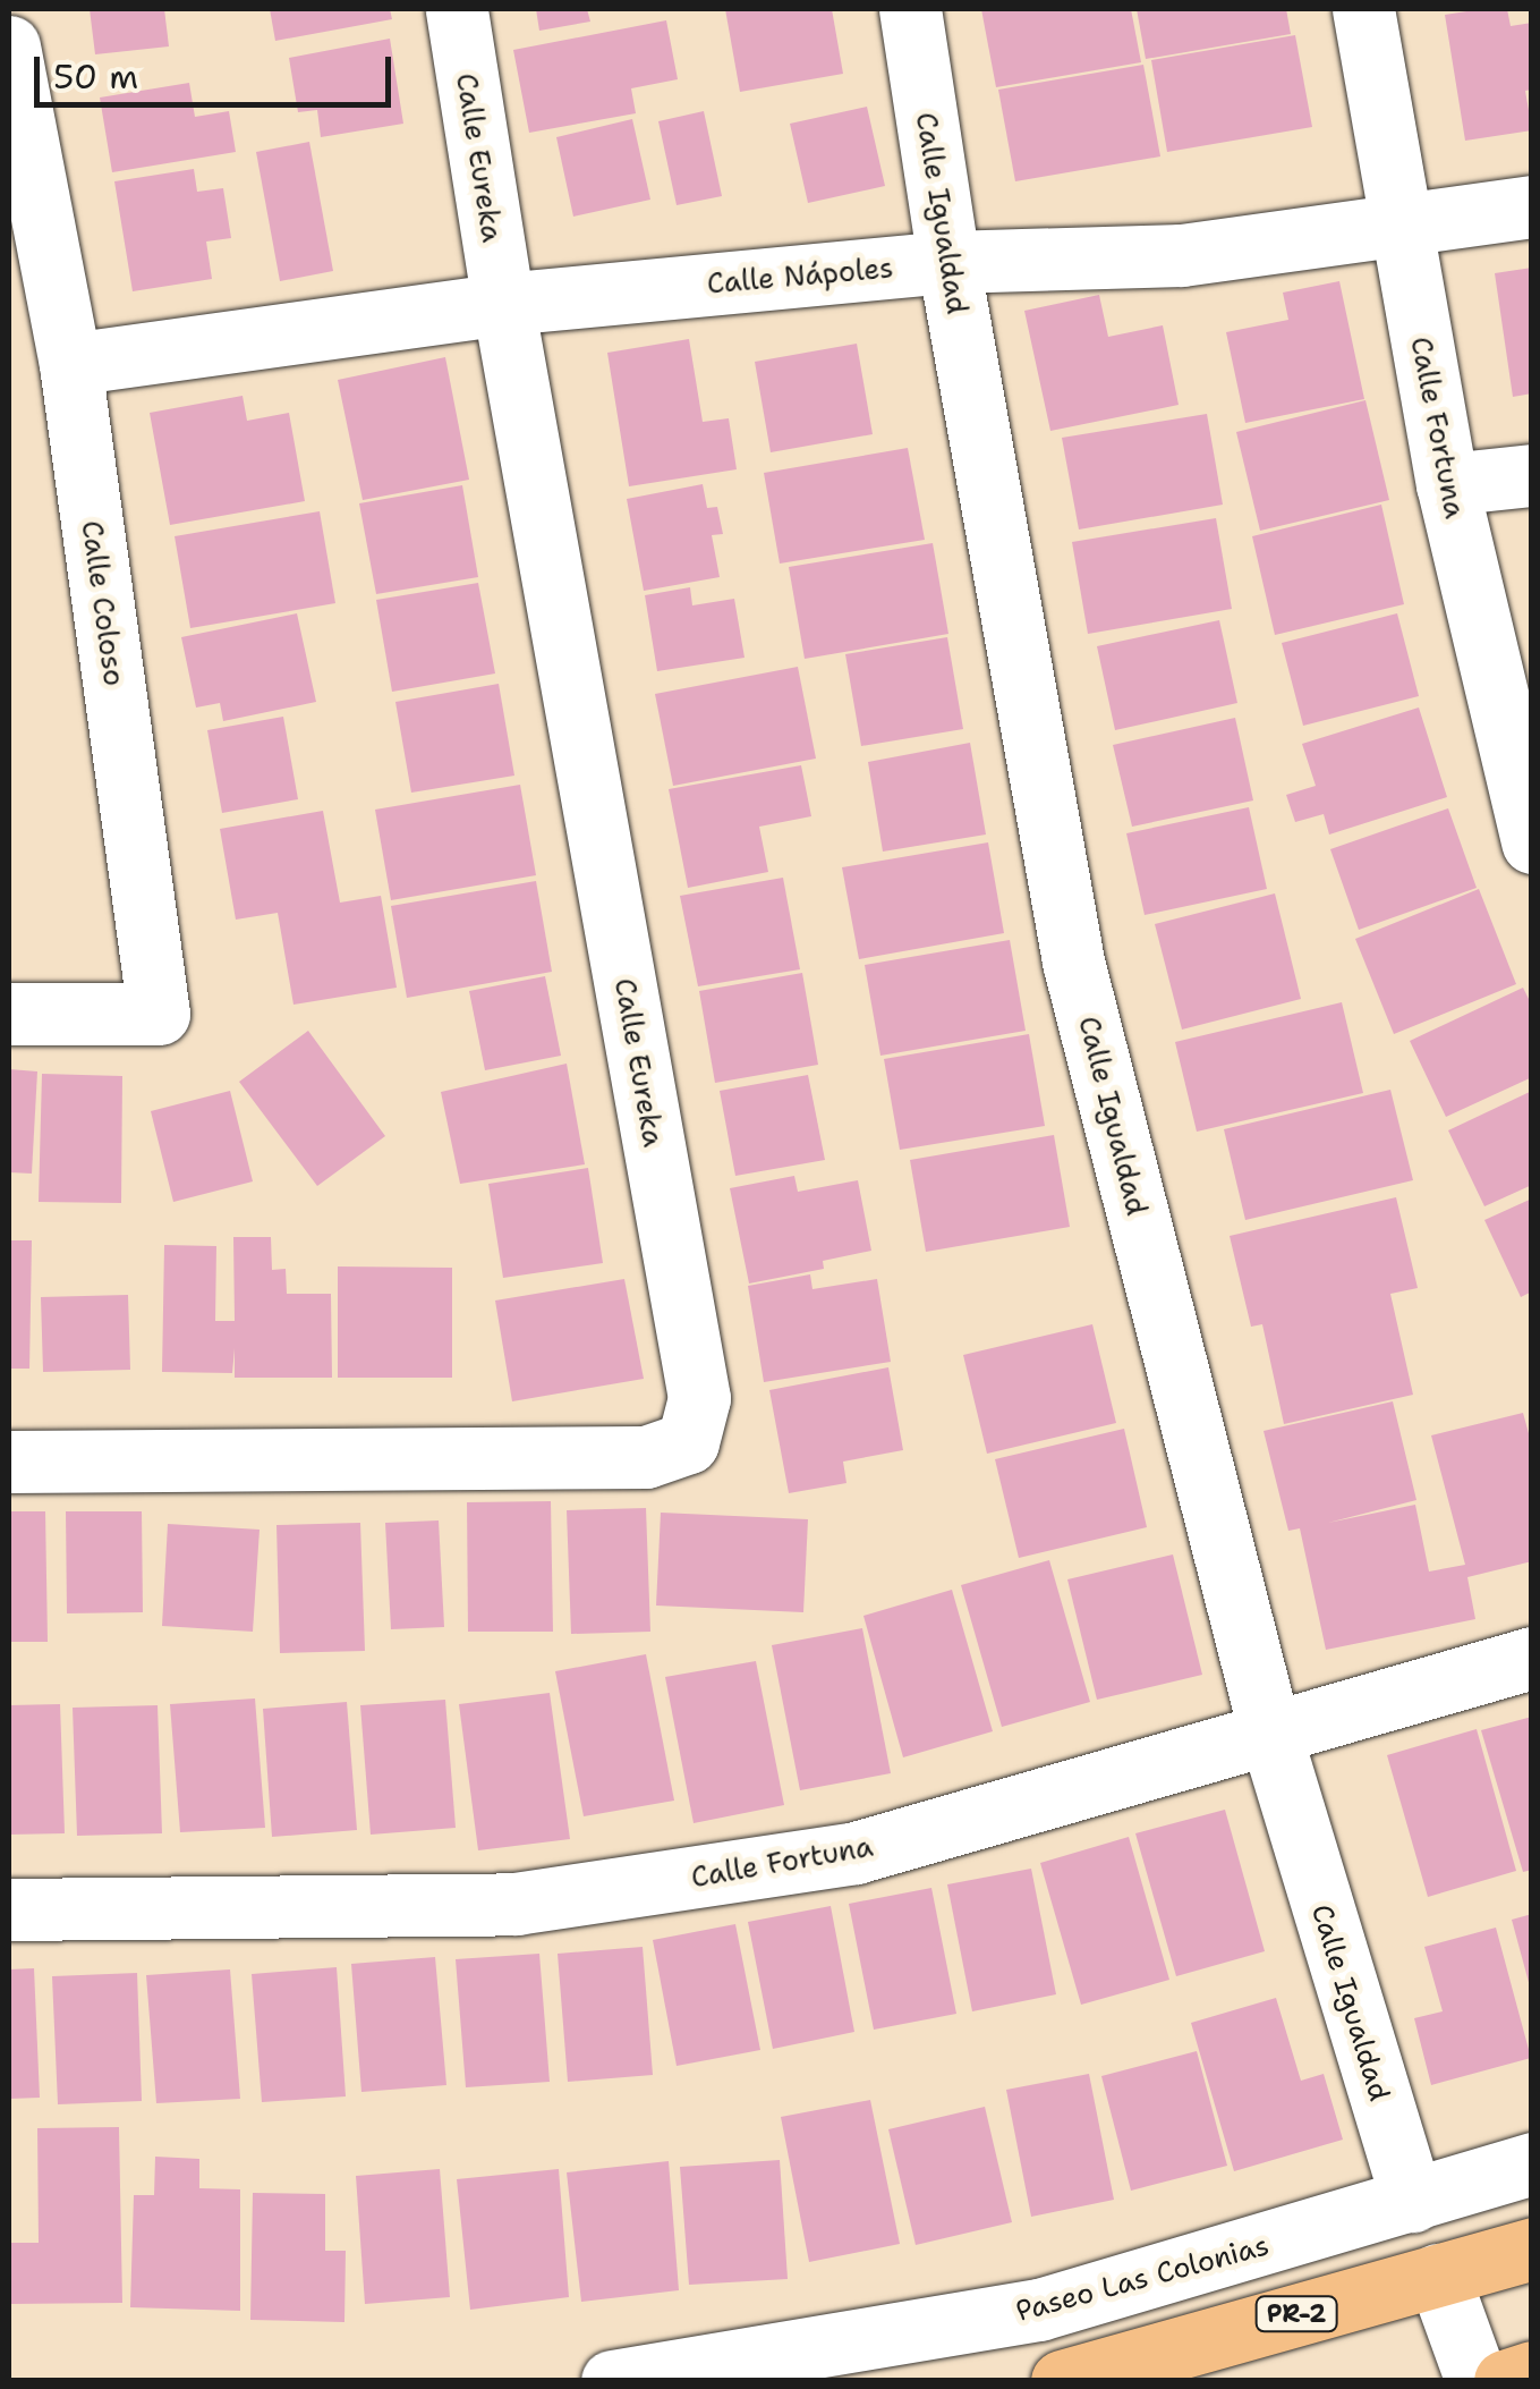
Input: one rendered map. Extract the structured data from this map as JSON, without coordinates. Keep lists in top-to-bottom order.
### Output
{
  "streets": {
    "highway": ["PR-2"],
    "street": [
      "Calle Eureka",
      "Calle Igualdad",
      "Calle Nápoles",
      "Calle Fortuna",
      "Calle Coloso",
      "Paseo Las Colonias"
    ]
  },
  "crossings": [
    ["Calle Eureka", "Calle Nápoles"],
    ["Calle Igualdad", "Calle Nápoles"],
    ["Calle Igualdad", "Calle Fortuna"],
    ["Calle Igualdad", "Paseo Las Colonias"],
    ["Calle Nápoles", "Calle Fortuna"],
    ["Calle Nápoles", "Calle Coloso"]
  ],
  "scale_bar": "50 m"
}
